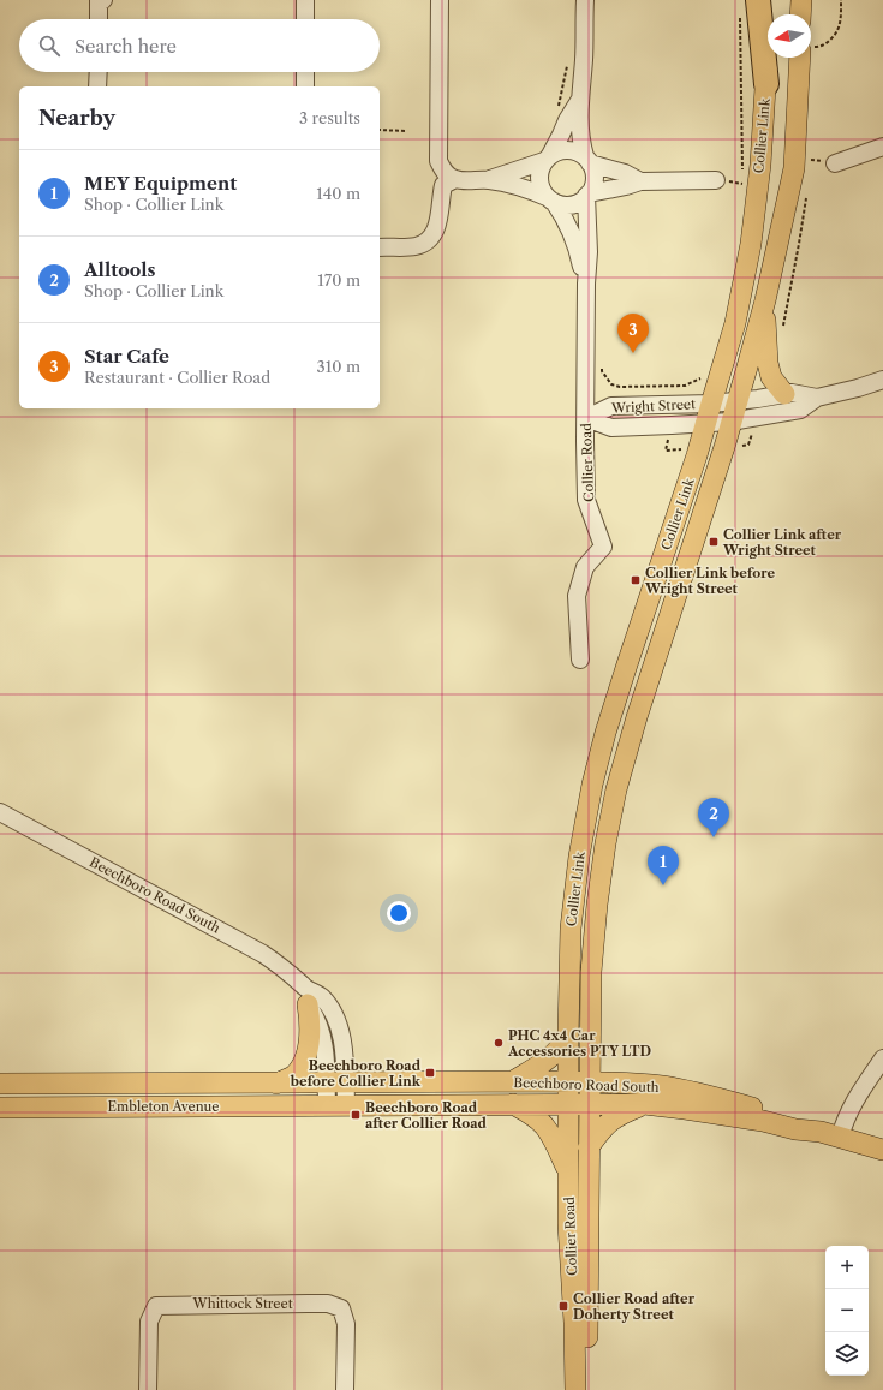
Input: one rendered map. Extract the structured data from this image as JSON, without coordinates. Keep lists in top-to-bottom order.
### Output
{
  "streets": {
    "main road": [
      "Collier Link",
      "Collier Road",
      "Beechboro Road South",
      "Embleton Avenue"
    ],
    "street": ["Wright Street", "Whittock Street"]
  },
  "crossings": [
    ["Collier Link", "Wright Street"],
    ["Collier Link", "Collier Road"],
    ["Collier Link", "Beechboro Road South"],
    ["Wright Street", "Collier Road"],
    ["Collier Road", "Beechboro Road South"],
    ["Beechboro Road South", "Embleton Avenue"]
  ],
  "places": {
    "transit": [
      "Collier Link after Wright Street",
      "Collier Link before Wright Street",
      "Beechboro Road before Collier Link",
      "Beechboro Road after Collier Road",
      "Collier Road after Doherty Street"
    ],
    "other": ["PHC 4x4 Car Accessories PTY LTD"]
  },
  "north": "left",
  "page": {
    "search": "Search here",
    "heading": ["Nearby", "3 results"],
    "list": [
      {
        "mark": "1",
        "name": "MEY Equipment",
        "note": "Shop · Collier Link",
        "value": "140 m"
      },
      {
        "mark": "2",
        "name": "Alltools",
        "note": "Shop · Collier Link",
        "value": "170 m"
      },
      {
        "mark": "3",
        "name": "Star Cafe",
        "note": "Restaurant · Collier Road",
        "value": "310 m"
      }
    ],
    "pins": ["3", "2", "1"],
    "map_buttons": ["+", "−"]
  }
}
